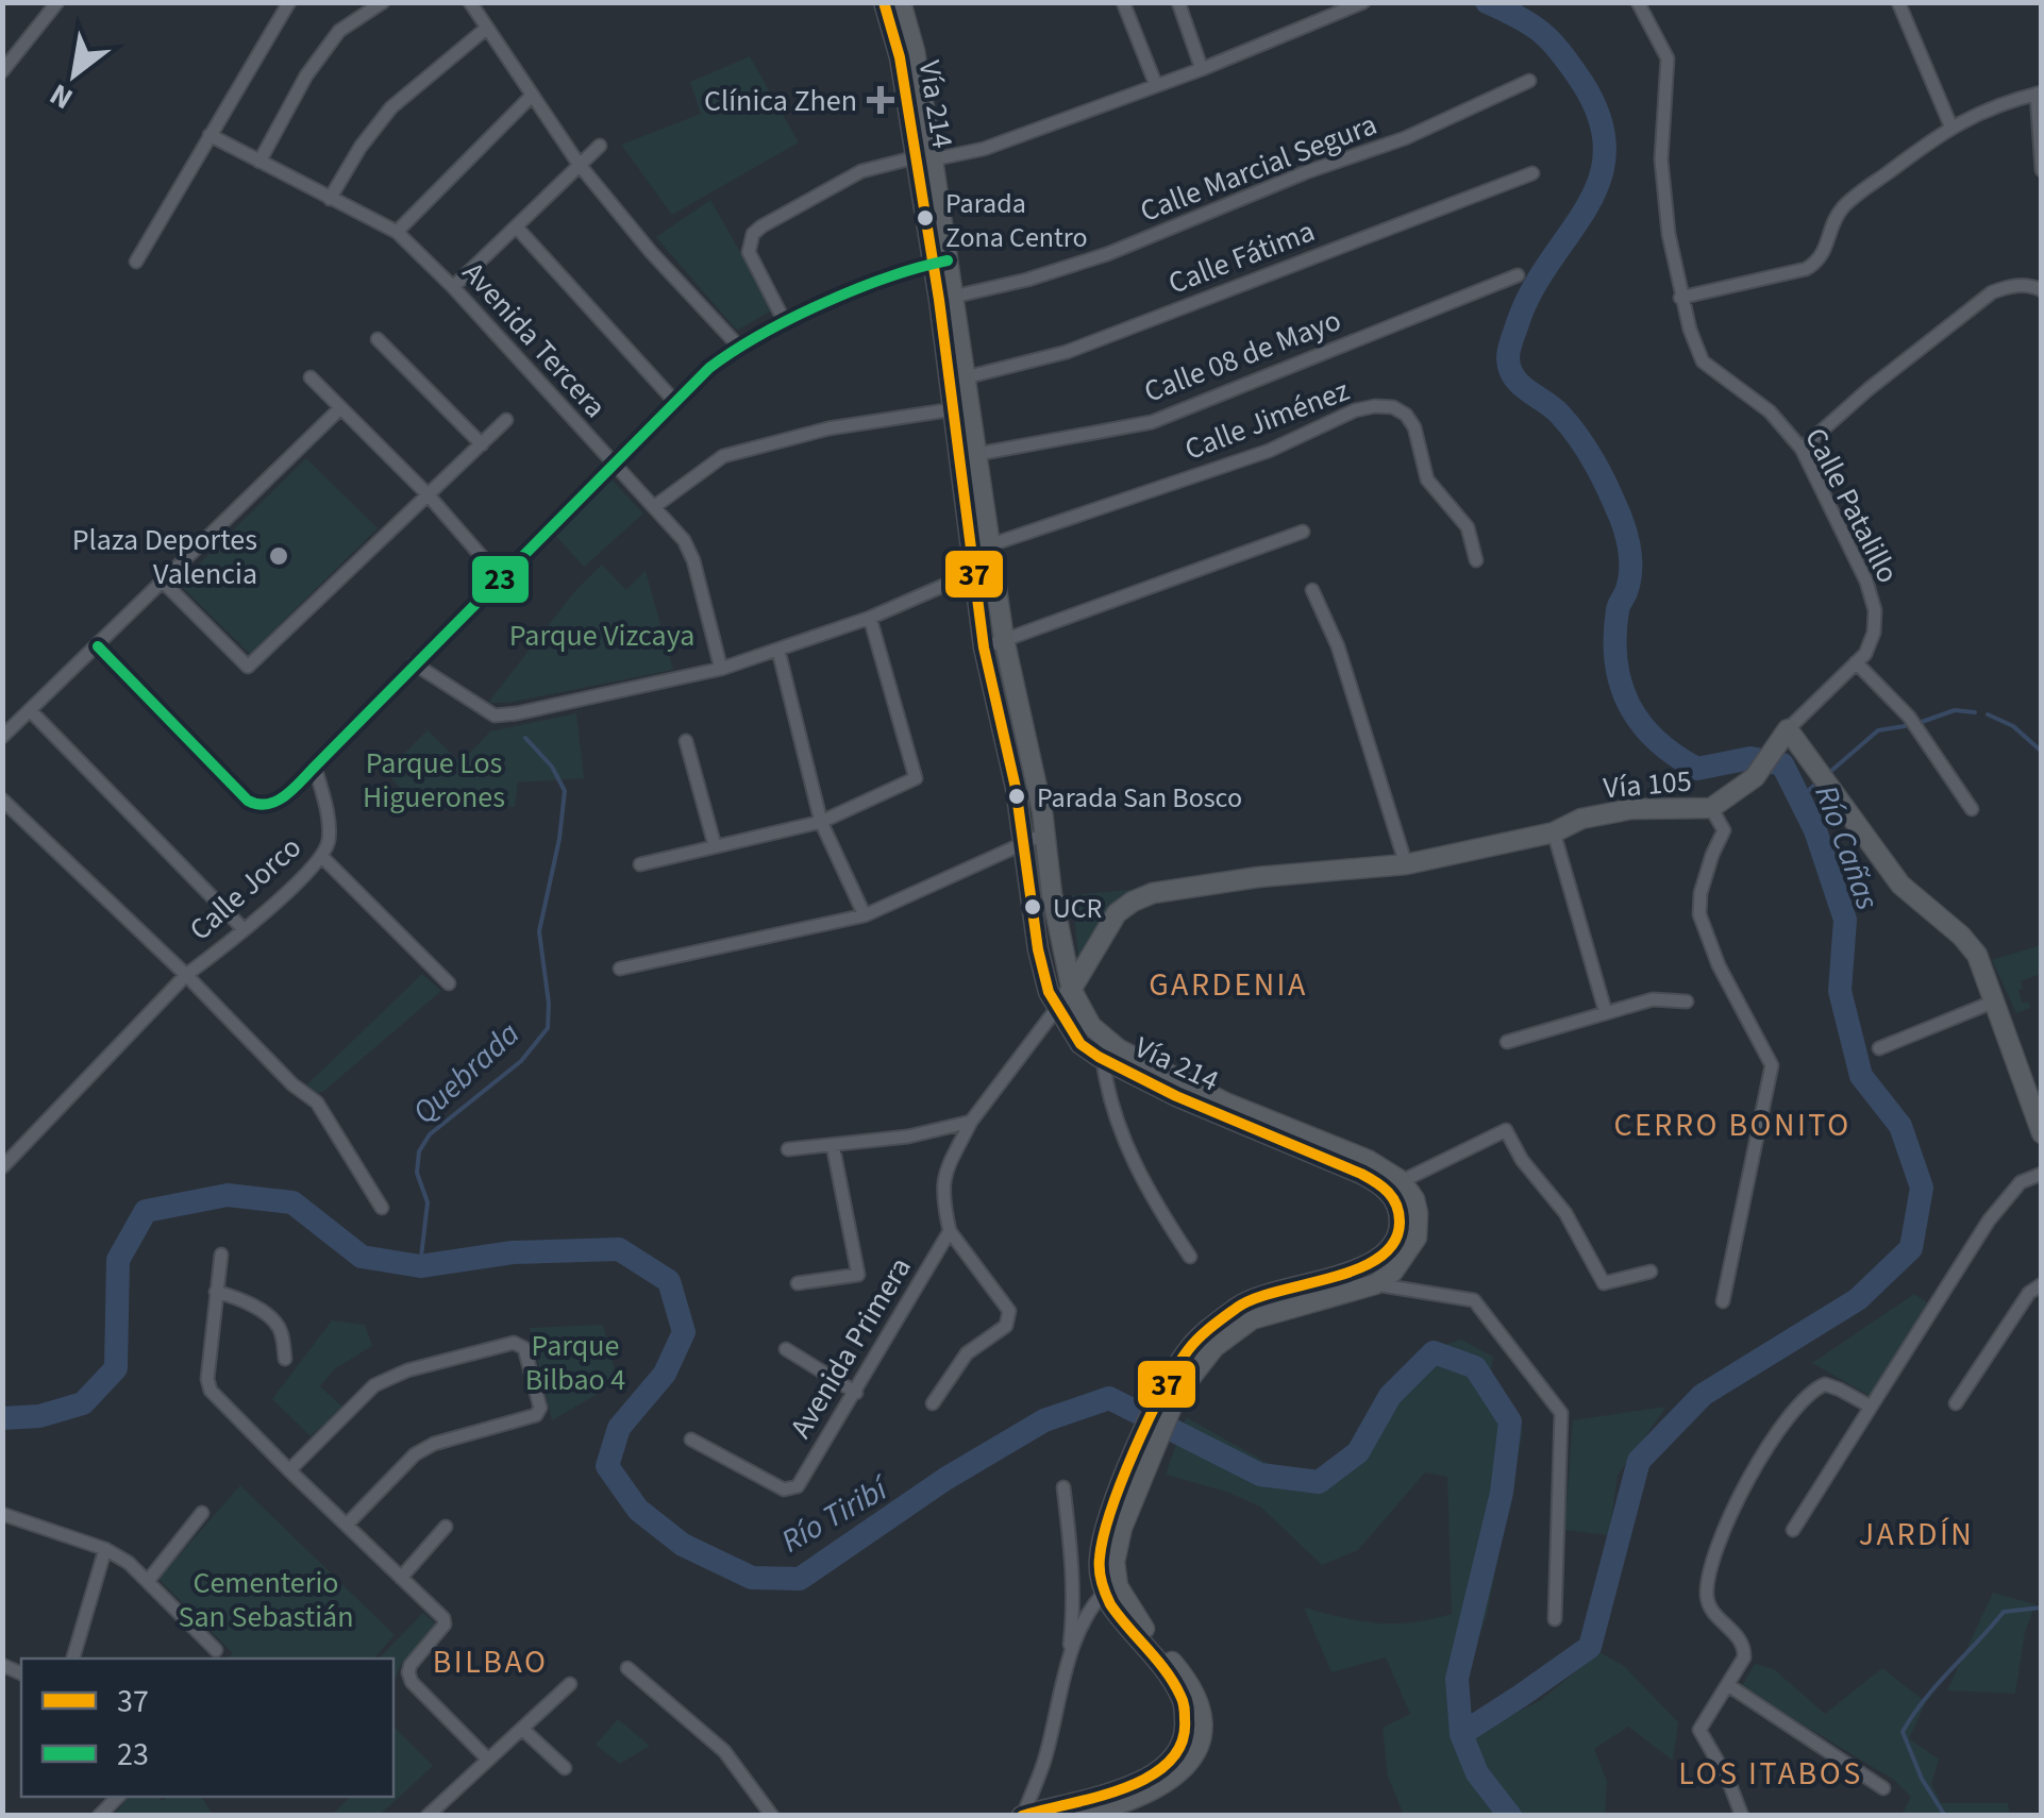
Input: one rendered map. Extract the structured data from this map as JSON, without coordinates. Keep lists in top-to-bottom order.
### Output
{
  "streets": {
    "main road": ["Vía 214", "Vía 105"],
    "street": [
      "Calle Marcial Segura",
      "Calle Fátima",
      "Avenida Tercera",
      "Calle 08 de Mayo",
      "Calle Jiménez",
      "Calle Patalillo",
      "Calle Jorco",
      "Avenida Primera"
    ]
  },
  "crossings": [
    ["Vía 214", "Calle Marcial Segura"],
    ["Vía 214", "Calle Fátima"],
    ["Vía 214", "Calle 08 de Mayo"],
    ["Vía 214", "Calle Jiménez"],
    ["Vía 214", "Vía 105"],
    ["Calle Patalillo", "Vía 105"]
  ],
  "districts": [
    "GARDENIA",
    "CERRO BONITO",
    "JARDÍN",
    "BILBAO",
    "LOS ITABOS"
  ],
  "water": ["Río Cañas", "Quebrada", "Río Tiribí"],
  "parks": [
    "Parque Vizcaya",
    "Parque Los Higuerones",
    "Parque Bilbao 4",
    "Cementerio San Sebastián"
  ],
  "places": {
    "health": ["Clínica Zhen"],
    "other": [
      "Parada Zona Centro",
      "Plaza Deportes Valencia",
      "Parada San Bosco",
      "UCR"
    ]
  },
  "lines": ["transit line 37", "transit line 23"],
  "legend": ["37", "23"],
  "north": "bottom left"
}
